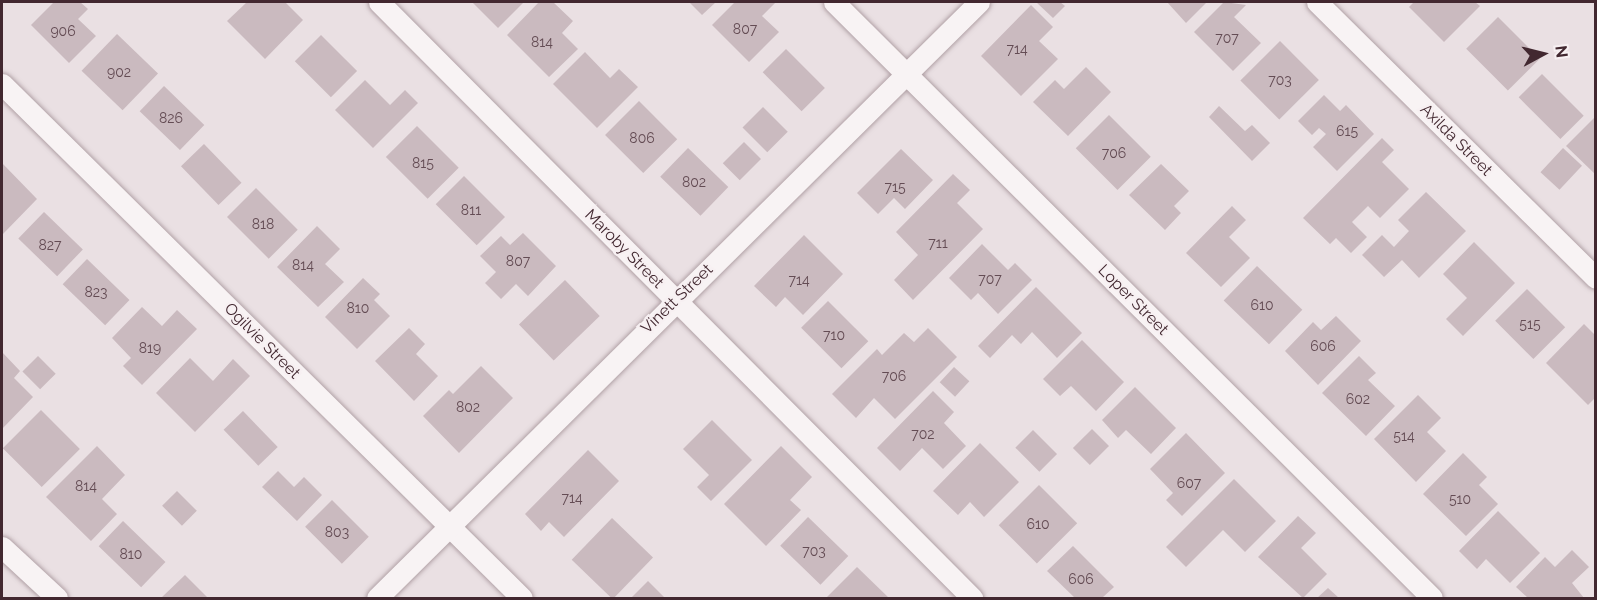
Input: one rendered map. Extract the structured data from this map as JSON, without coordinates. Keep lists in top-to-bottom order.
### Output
{
  "streets": {
    "street": [
      "Axilda Street",
      "Maroby Street",
      "Vinett Street",
      "Loper Street",
      "Ogilvie Street"
    ]
  },
  "crossings": [
    ["Maroby Street", "Vinett Street"],
    ["Vinett Street", "Loper Street"],
    ["Vinett Street", "Ogilvie Street"]
  ],
  "house_numbers": [
    "807",
    "906",
    "707",
    "814",
    "714",
    "902",
    "703",
    "826",
    "615",
    "806",
    "706",
    "815",
    "802",
    "715",
    "811",
    "818",
    "711",
    "827",
    "807",
    "814",
    "707",
    "714",
    "823",
    "610",
    "810",
    "515",
    "710",
    "606",
    "819",
    "706",
    "602",
    "802",
    "702",
    "514",
    "607",
    "814",
    "714",
    "510",
    "610",
    "803",
    "703",
    "810",
    "606"
  ],
  "north": "right"
}
